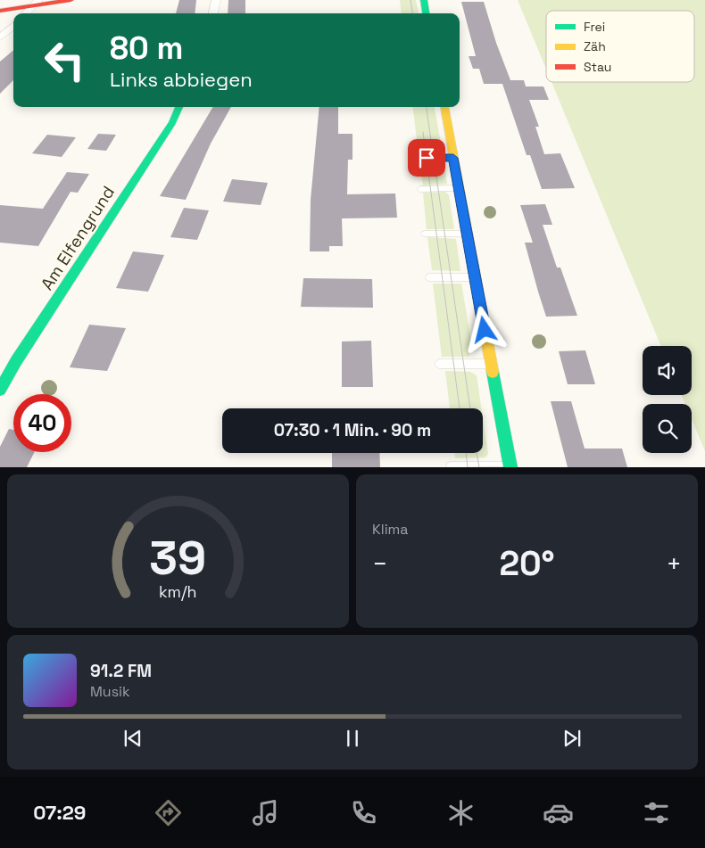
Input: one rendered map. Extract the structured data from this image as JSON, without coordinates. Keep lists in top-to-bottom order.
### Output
{
  "streets": {
    "street": ["Am Elfengrund"]
  },
  "legend": ["Frei", "Zäh", "Stau"],
  "page": {
    "turn": ["80 m", "Links abbiegen"],
    "limit": "40",
    "trip": "07:30 · 1 Min. · 90 m",
    "tile": "Klima",
    "heat": ["−", "20°", "+"],
    "song": ["91.2 FM", "Musik"],
    "tabs": "07:29",
    "gauge": ["39", "km/h"]
  }
}
